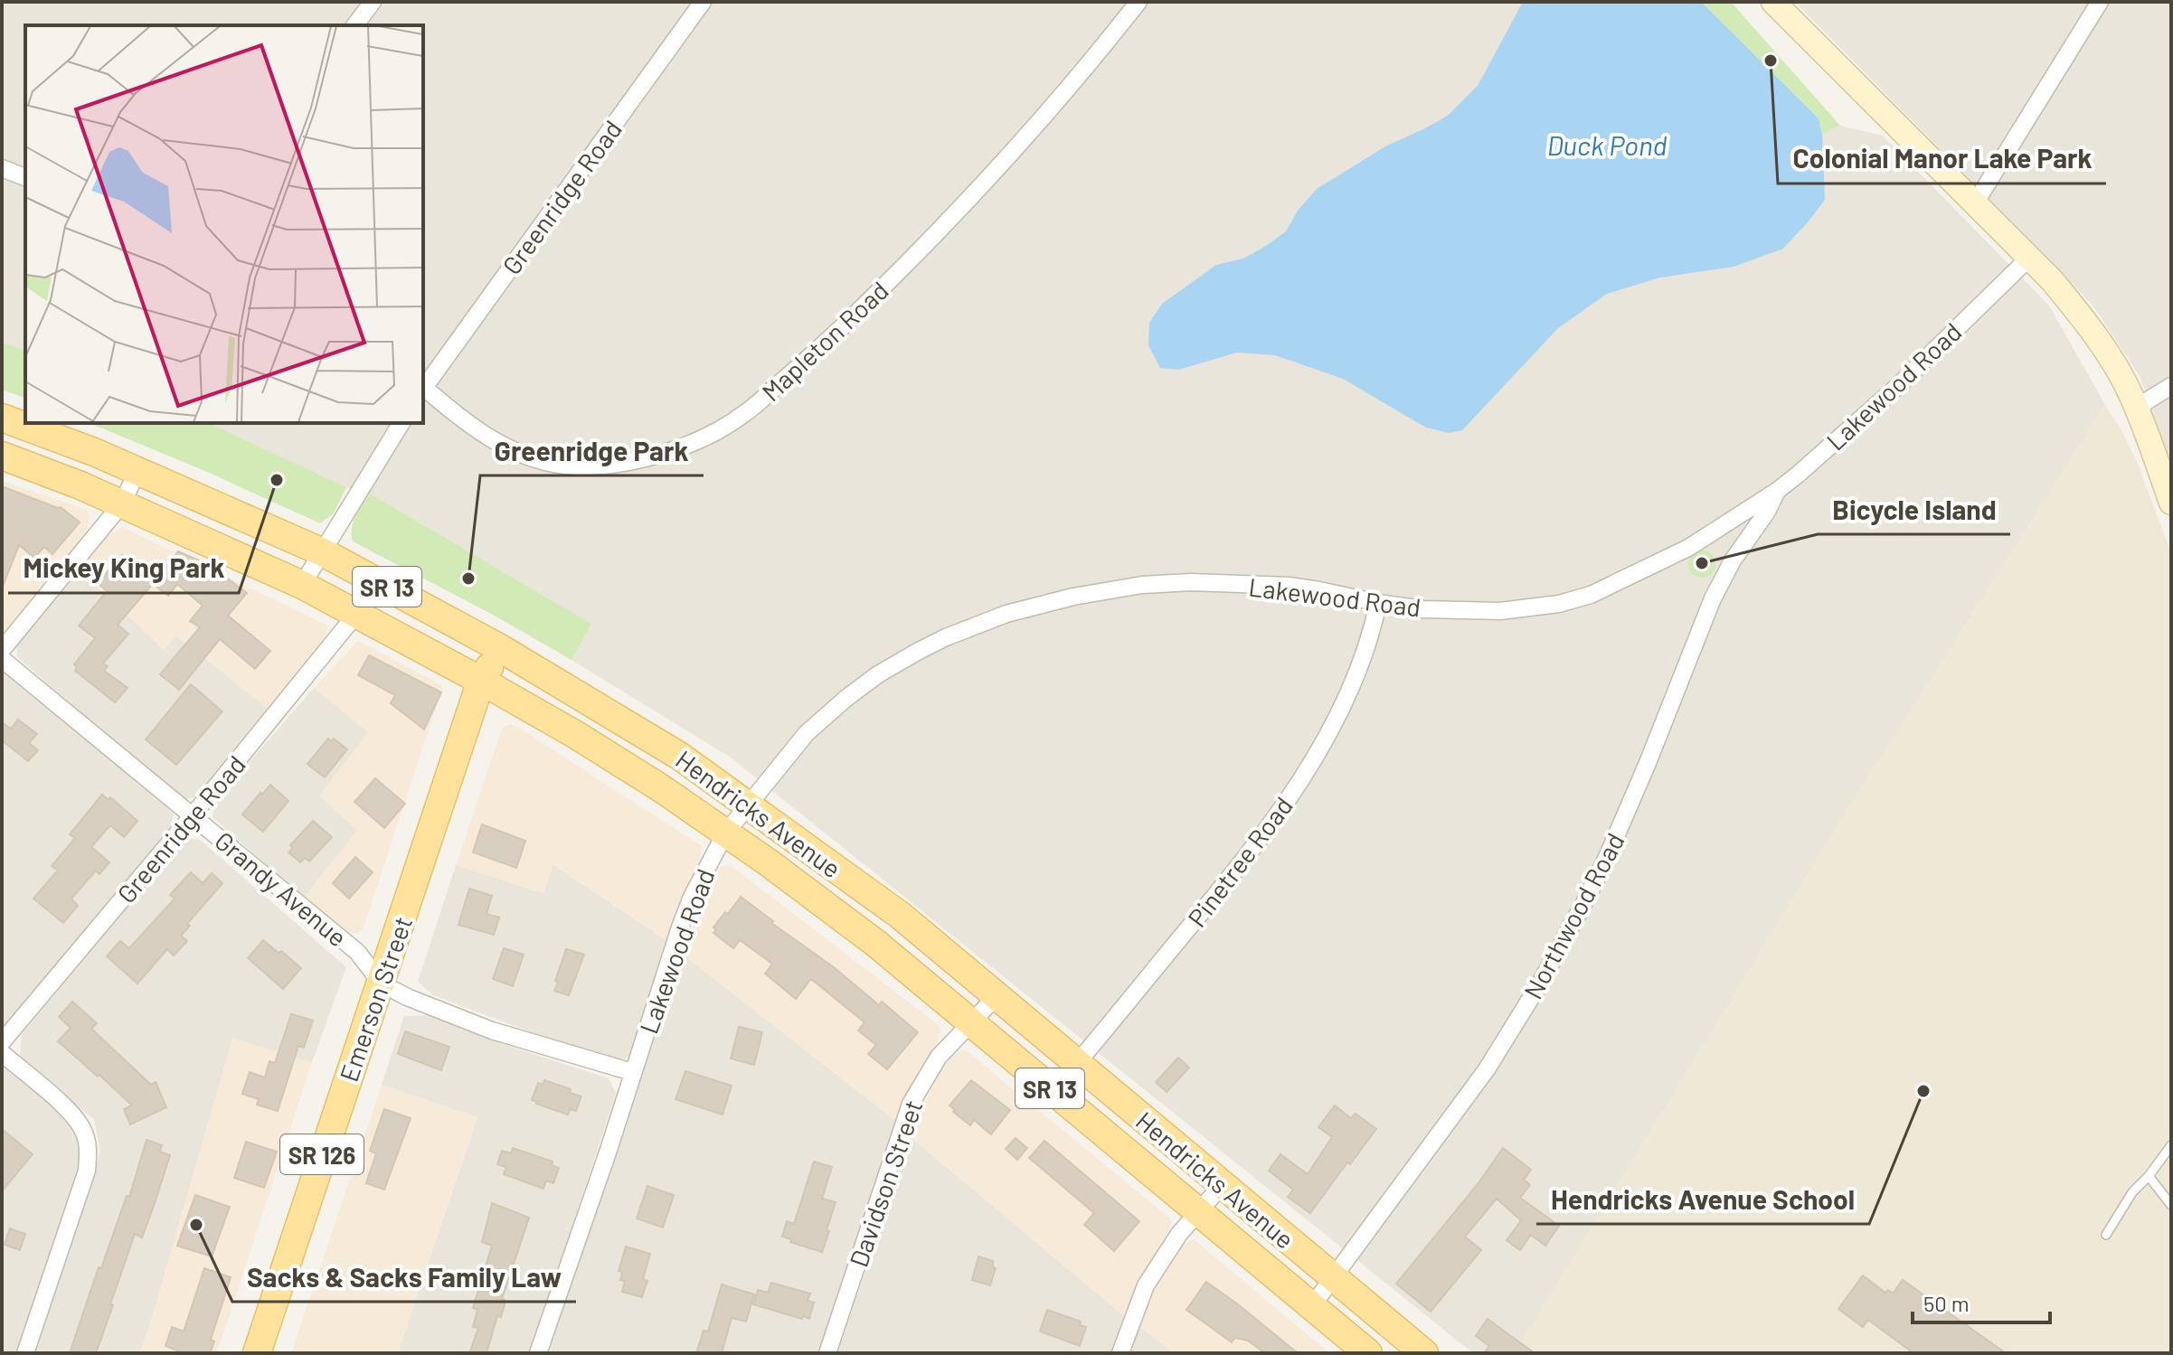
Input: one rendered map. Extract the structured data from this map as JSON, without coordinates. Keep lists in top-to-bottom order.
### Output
{
  "streets": {
    "main road": [
      "SR 13",
      "Hendricks Avenue",
      "Emerson Street",
      "SR 126"
    ],
    "street": [
      "Greenridge Road",
      "Mapleton Road",
      "Lakewood Road",
      "Pinetree Road",
      "Grandy Avenue",
      "Northwood Road",
      "Davidson Street"
    ]
  },
  "crossings": [
    ["Greenridge Road", "Hendricks Avenue"],
    ["Greenridge Road", "Grandy Avenue"],
    ["Lakewood Road", "Hendricks Avenue"],
    ["Lakewood Road", "Pinetree Road"],
    ["Lakewood Road", "Grandy Avenue"],
    ["Lakewood Road", "Northwood Road"],
    ["Hendricks Avenue", "Pinetree Road"],
    ["Hendricks Avenue", "Northwood Road"],
    ["Hendricks Avenue", "Emerson Street"],
    ["Hendricks Avenue", "Davidson Street"],
    ["Grandy Avenue", "Emerson Street"]
  ],
  "water": ["Duck Pond"],
  "places": [
    "Colonial Manor Lake Park",
    "Mickey King Park",
    "Bicycle Island",
    "Greenridge Park",
    "Hendricks Avenue School",
    "Sacks & Sacks Family Law"
  ],
  "scale_bar": "50 m"
}
